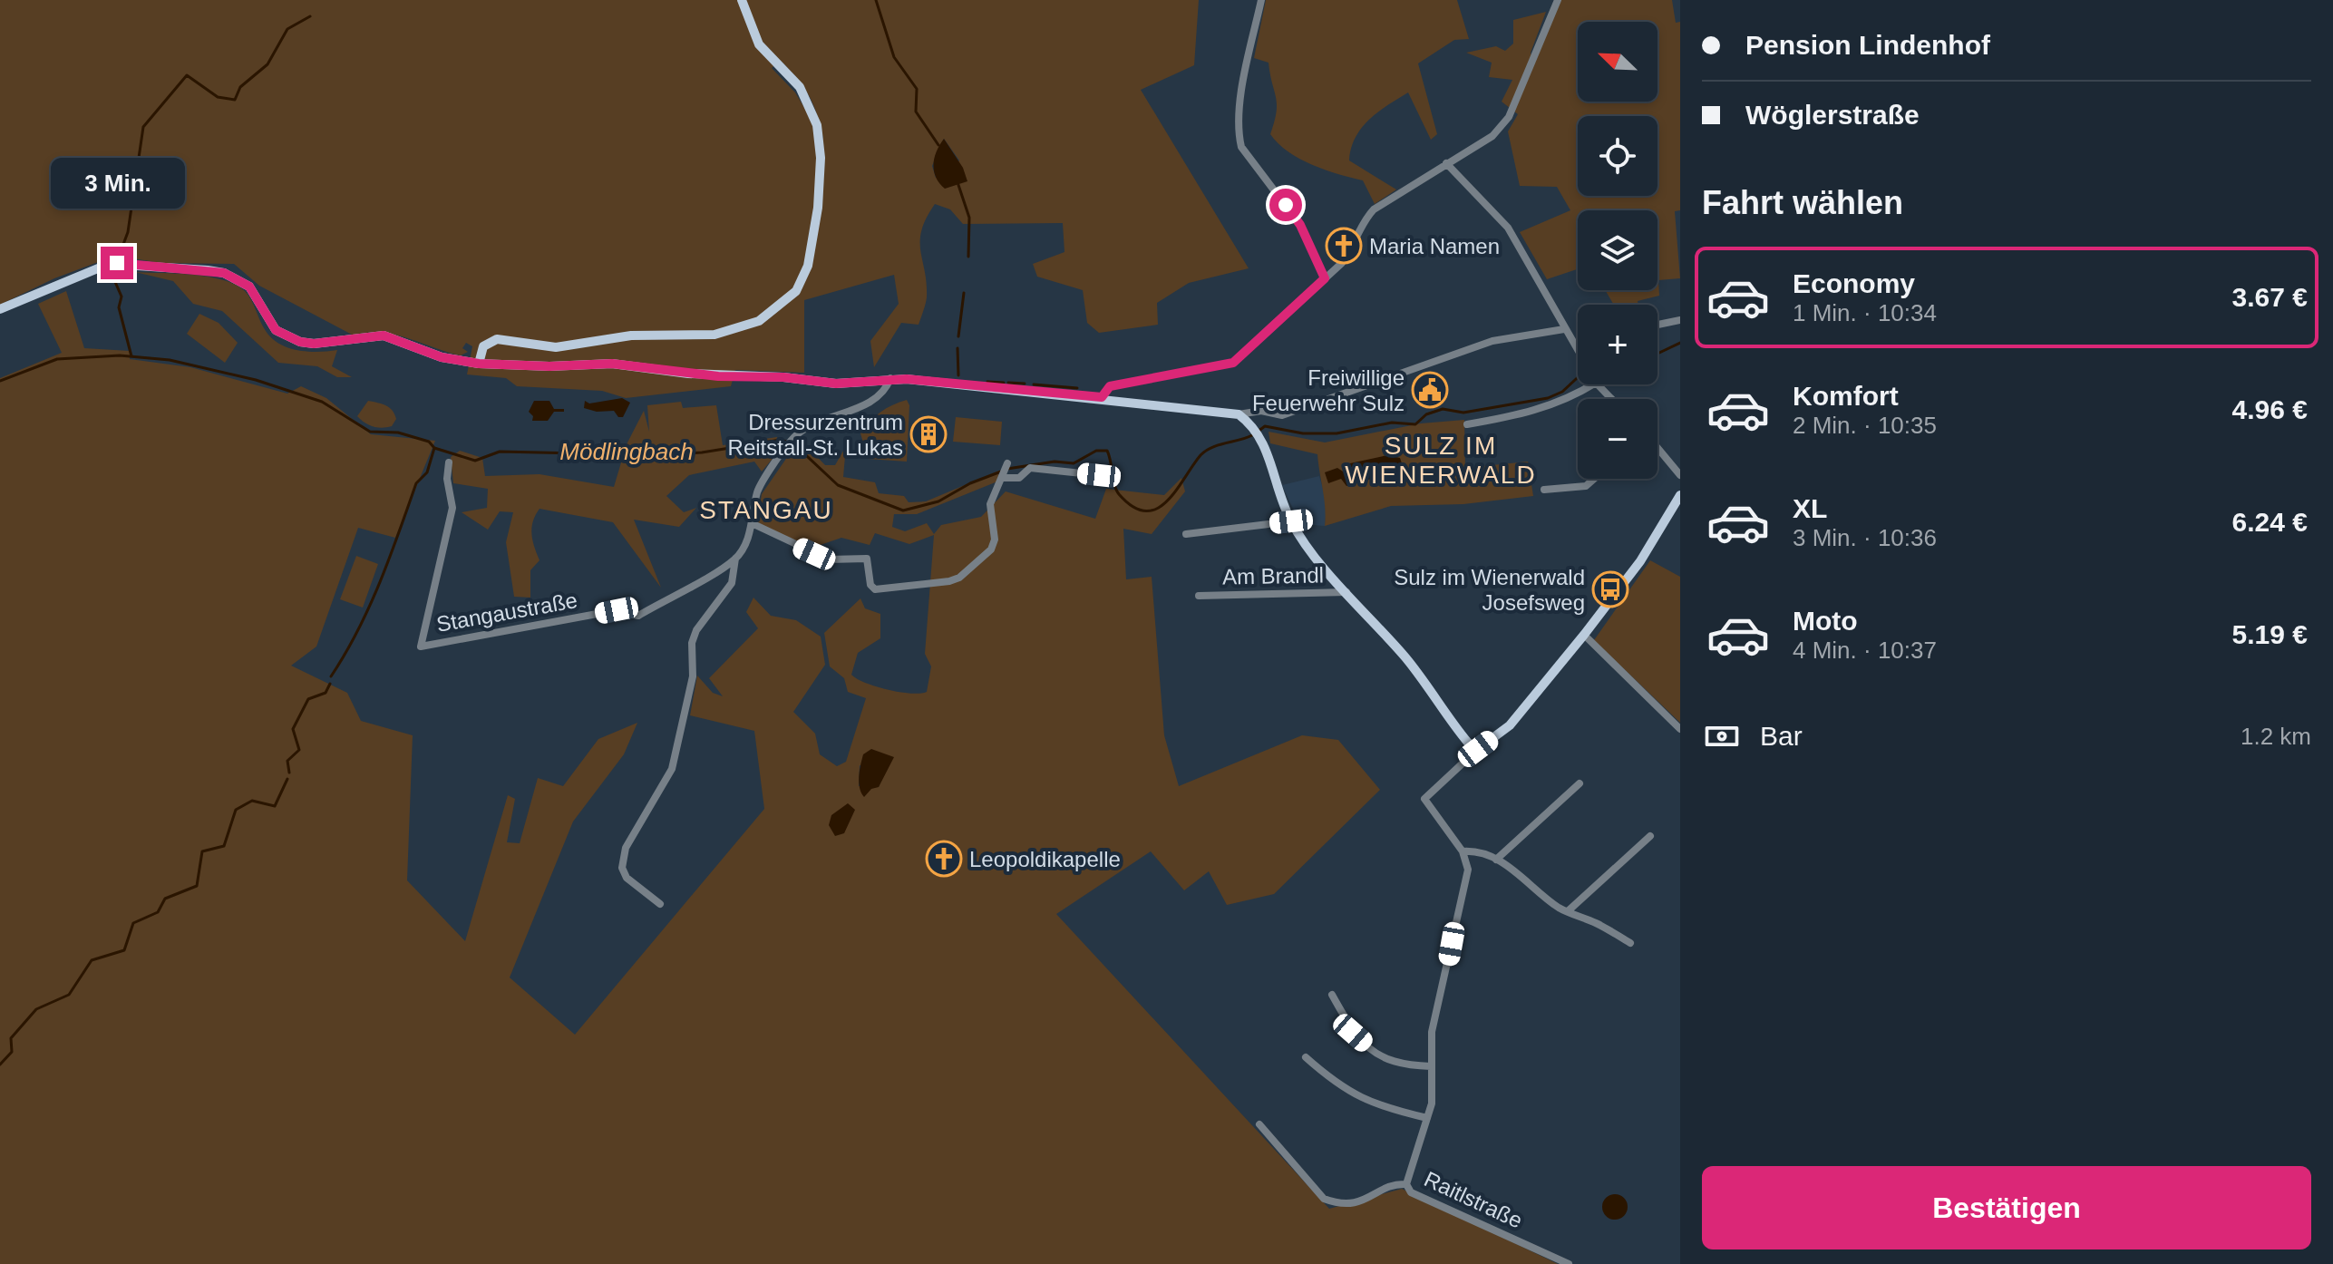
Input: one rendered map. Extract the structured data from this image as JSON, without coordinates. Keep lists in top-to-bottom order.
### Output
{
  "streets": {
    "street": ["Am Brandl", "Stangaustraße", "Raitlstraße"]
  },
  "districts": ["SULZ IM WIENERWALD", "STANGAU"],
  "water": ["Mödlingbach"],
  "places": {
    "church": ["Maria Namen", "Leopoldikapelle"],
    "public building": ["Freiwillige Feuerwehr Sulz"],
    "building": ["Dressurzentrum Reitstall-St. Lukas"],
    "bus stop": ["Sulz im Wienerwald Josefsweg"]
  },
  "north": "top left",
  "page": {
    "banner": ["Pension Lindenhof", "Wöglerstraße"],
    "map_buttons": ["+", "−"],
    "bubble": "3 Min.",
    "heading": "Fahrt wählen",
    "list": [
      {
        "name": "Economy",
        "note": "1 Min. · 10:34",
        "value": "3.67 €"
      },
      {
        "name": "Komfort",
        "note": "2 Min. · 10:35",
        "value": "4.96 €"
      },
      {
        "name": "XL",
        "note": "3 Min. · 10:36",
        "value": "6.24 €"
      },
      {
        "name": "Moto",
        "note": "4 Min. · 10:37",
        "value": "5.19 €"
      }
    ],
    "pay": ["Bar", "1.2 km"],
    "buttons": "Bestätigen"
  }
}
